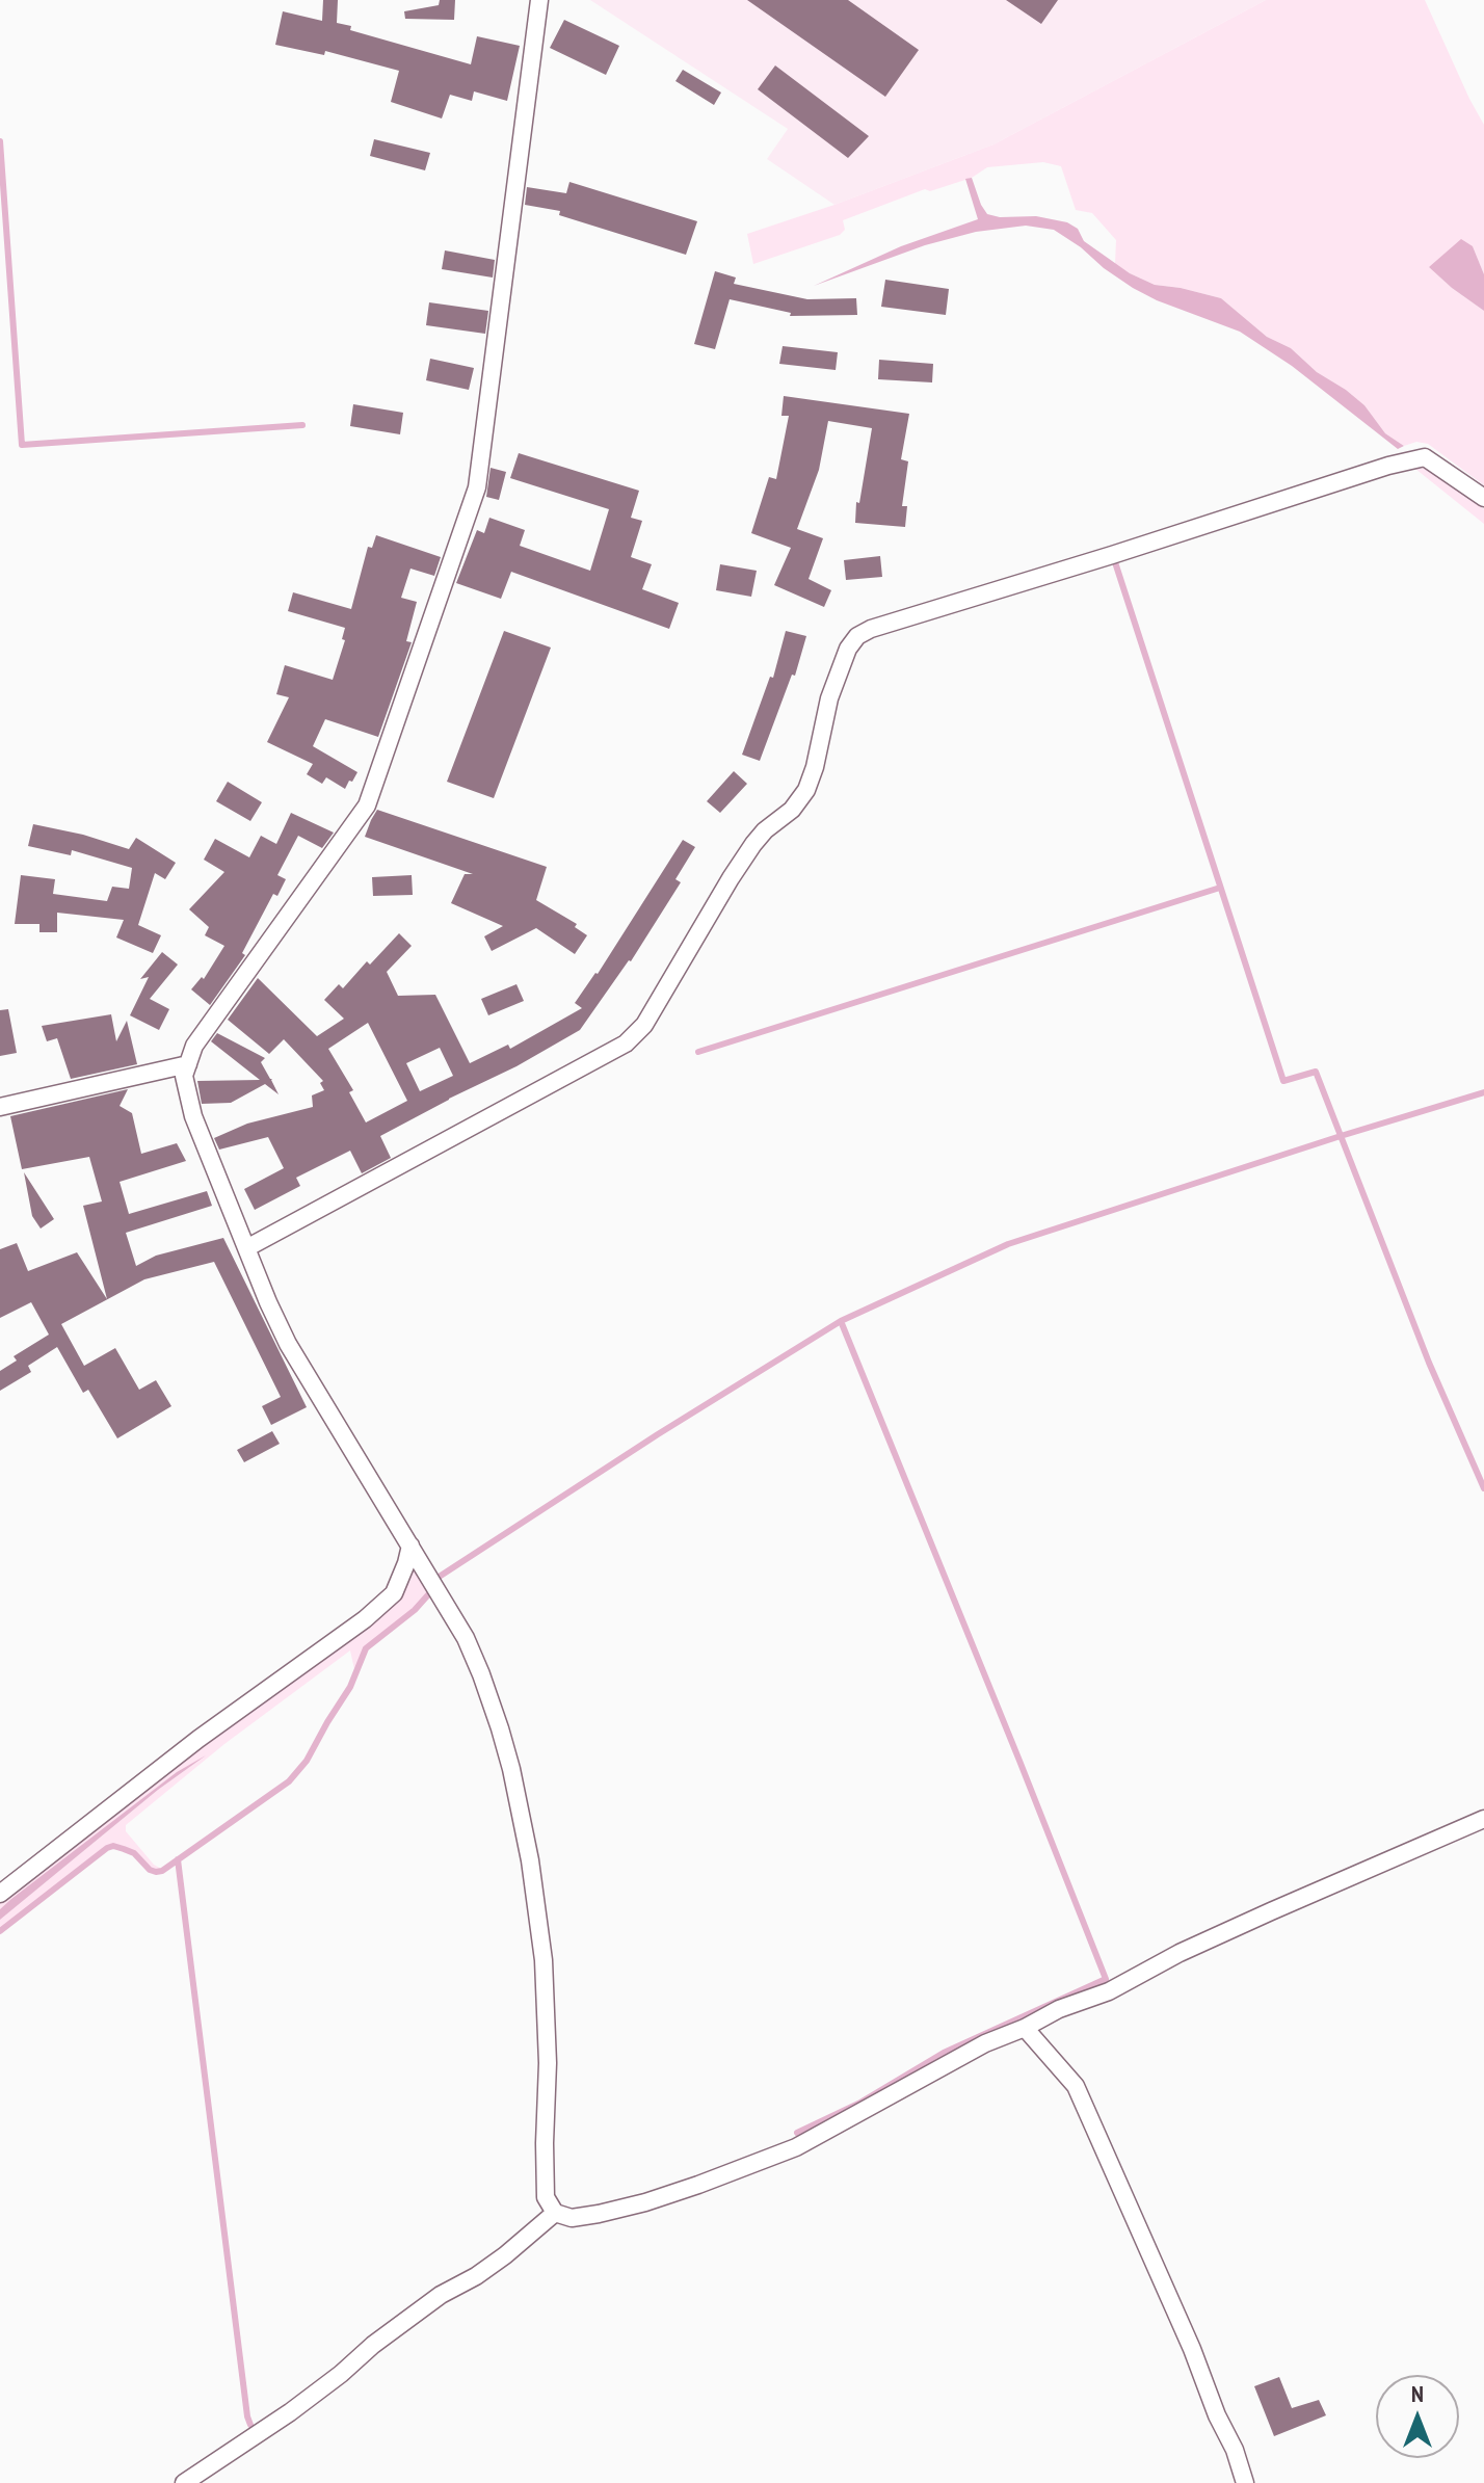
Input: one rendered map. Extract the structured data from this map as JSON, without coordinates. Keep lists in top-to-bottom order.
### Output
{
  "north": "top"
}
